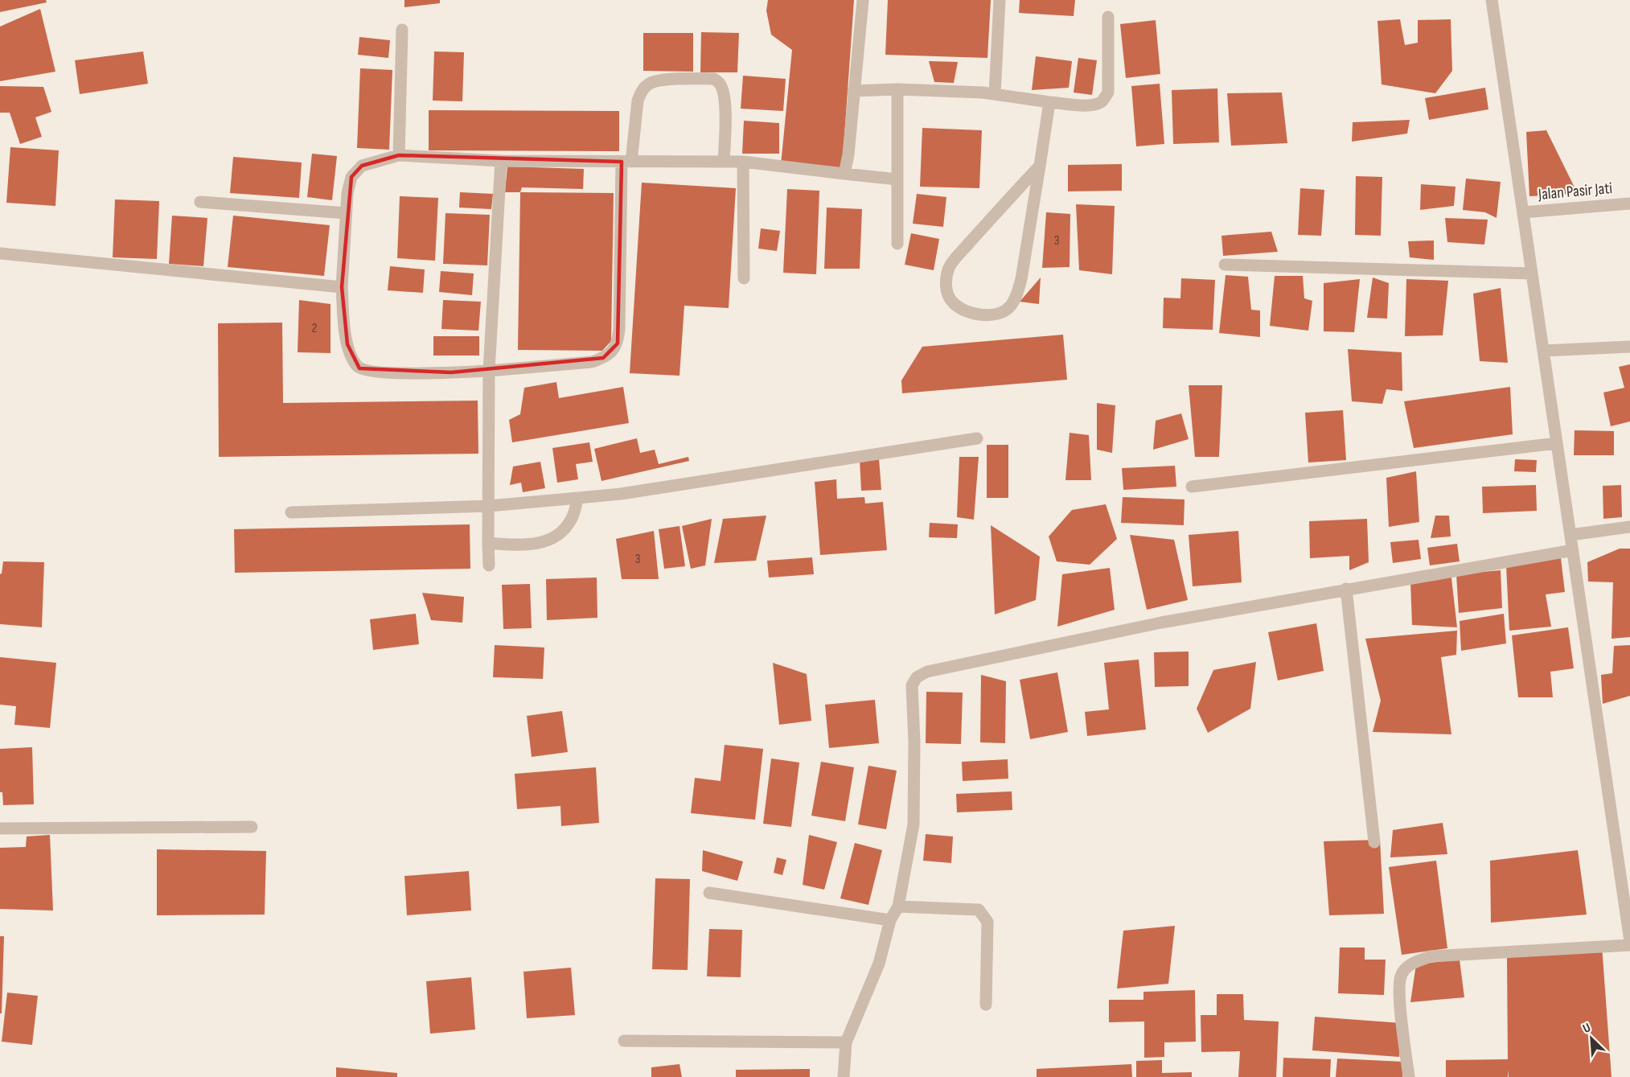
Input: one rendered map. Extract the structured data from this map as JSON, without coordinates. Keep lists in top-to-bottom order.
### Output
{
  "streets": {
    "street": ["Jalan Pasir Jati"]
  },
  "house_numbers": ["3", "2", "3"],
  "north": "top left"
}
